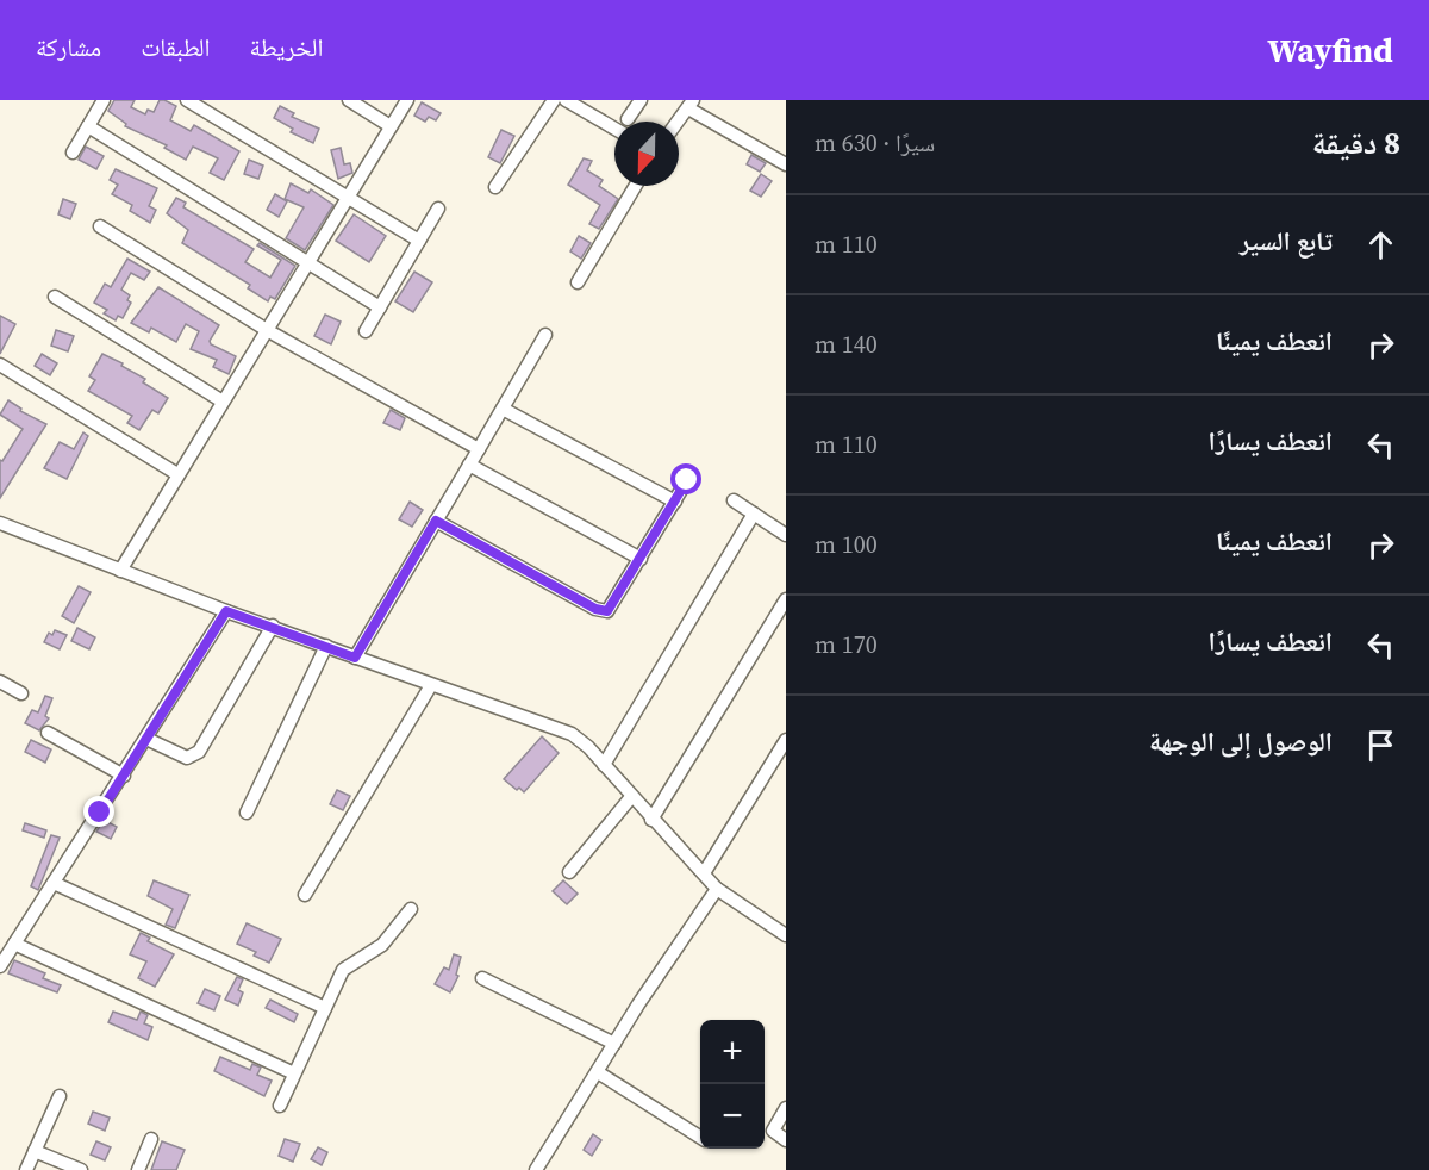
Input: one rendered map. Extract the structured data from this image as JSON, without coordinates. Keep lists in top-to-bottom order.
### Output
{
  "north": "bottom",
  "page": {
    "header": "Wayfind",
    "nav": ["الخريطة", "الطبقات", "مشاركة"],
    "heading": ["8 دقيقة", "سيرًا · 630 m"],
    "list": [
      ["تابع السير", "110 m"],
      ["انعطف يمينًا", "140 m"],
      ["انعطف يسارًا", "110 m"],
      ["انعطف يمينًا", "100 m"],
      ["انعطف يسارًا", "170 m"],
      "الوصول إلى الوجهة"
    ],
    "map_buttons": ["+", "−"]
  }
}
